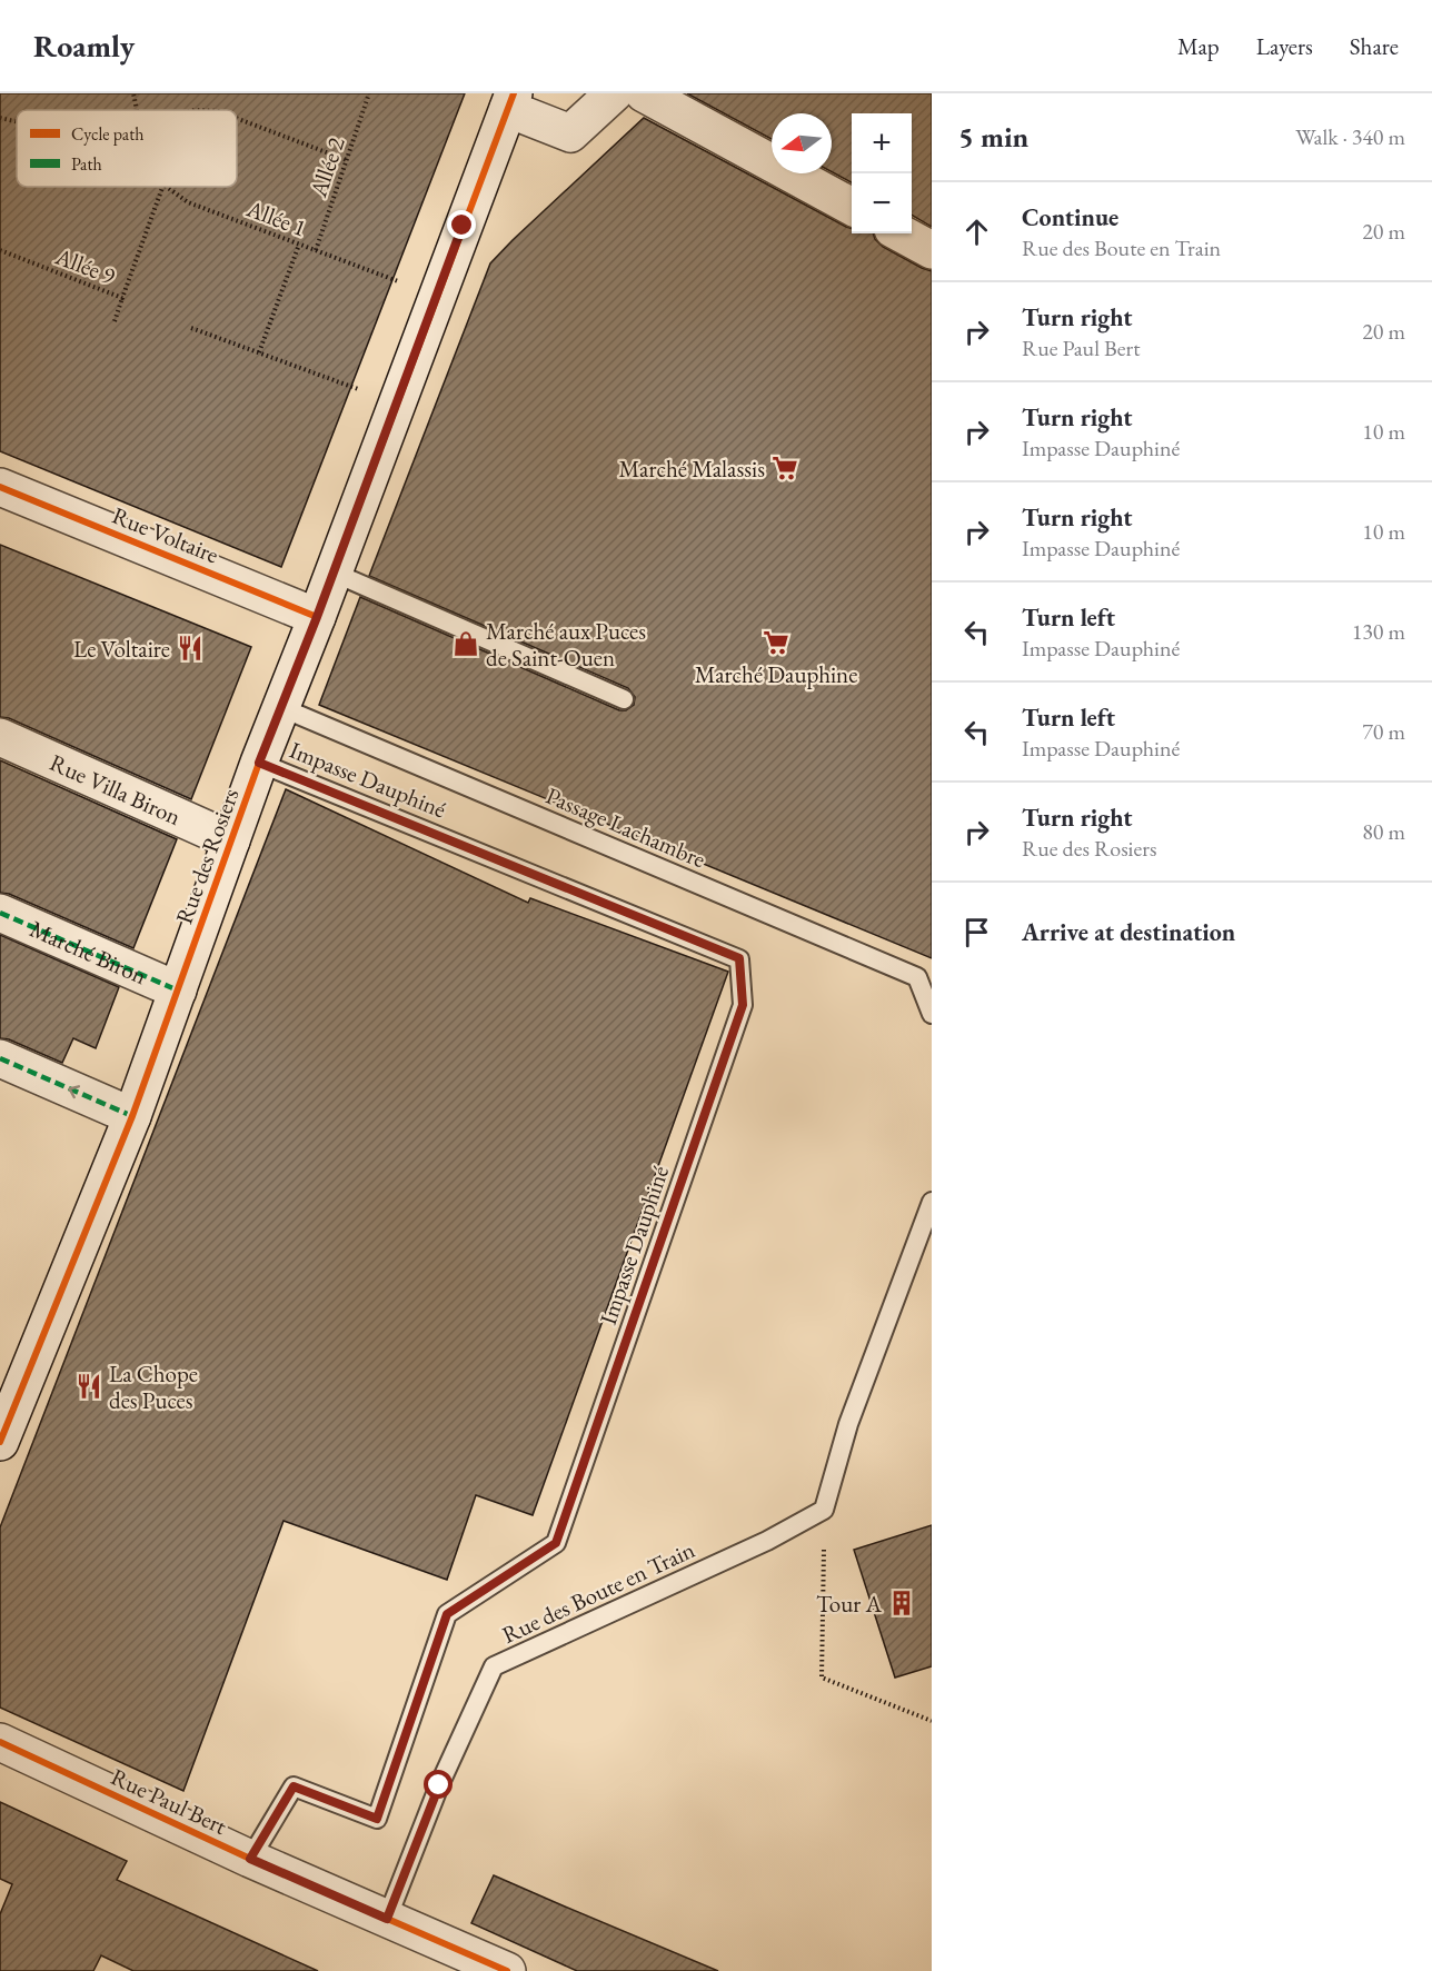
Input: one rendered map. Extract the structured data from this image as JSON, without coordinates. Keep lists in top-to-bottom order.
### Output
{
  "streets": {
    "street": [
      "Rue Voltaire",
      "Rue Villa Biron",
      "Rue des Rosiers",
      "Marché Biron",
      "Rue Paul Bert"
    ],
    "lane": ["Impasse Dauphiné", "Passage Lachambre", "Rue des Boute en Train"],
    "path": ["Allée 2", "Allée 1", "Allée 9"]
  },
  "crossings": [
    ["Allée 2", "Allée 1"],
    ["Rue Voltaire", "Rue des Rosiers"],
    ["Impasse Dauphiné", "Rue des Rosiers"],
    ["Impasse Dauphiné", "Rue Paul Bert"],
    ["Rue Villa Biron", "Rue des Rosiers"],
    ["Passage Lachambre", "Rue des Rosiers"],
    ["Rue des Rosiers", "Marché Biron"],
    ["Rue des Boute en Train", "Rue Paul Bert"]
  ],
  "places": {
    "supermarket": ["Marché Malassis", "Marché Dauphine"],
    "shop": ["Marché aux Puces de Saint-Ouen"],
    "restaurant": ["Le Voltaire", "La Chope des Puces"],
    "building": ["Tour A"]
  },
  "legend": ["Cycle path", "Path"],
  "north": "left",
  "page": {
    "header": "Roamly",
    "nav": ["Map", "Layers", "Share"],
    "heading": ["5 min", "Walk · 340 m"],
    "map_buttons": ["+", "−"],
    "list": [
      ["Continue", "Rue des Boute en Train", "20 m"],
      ["Turn right", "Rue Paul Bert", "20 m"],
      ["Turn right", "Impasse Dauphiné", "10 m"],
      ["Turn right", "Impasse Dauphiné", "10 m"],
      ["Turn left", "Impasse Dauphiné", "130 m"],
      ["Turn left", "Impasse Dauphiné", "70 m"],
      ["Turn right", "Rue des Rosiers", "80 m"],
      "Arrive at destination"
    ]
  }
}
